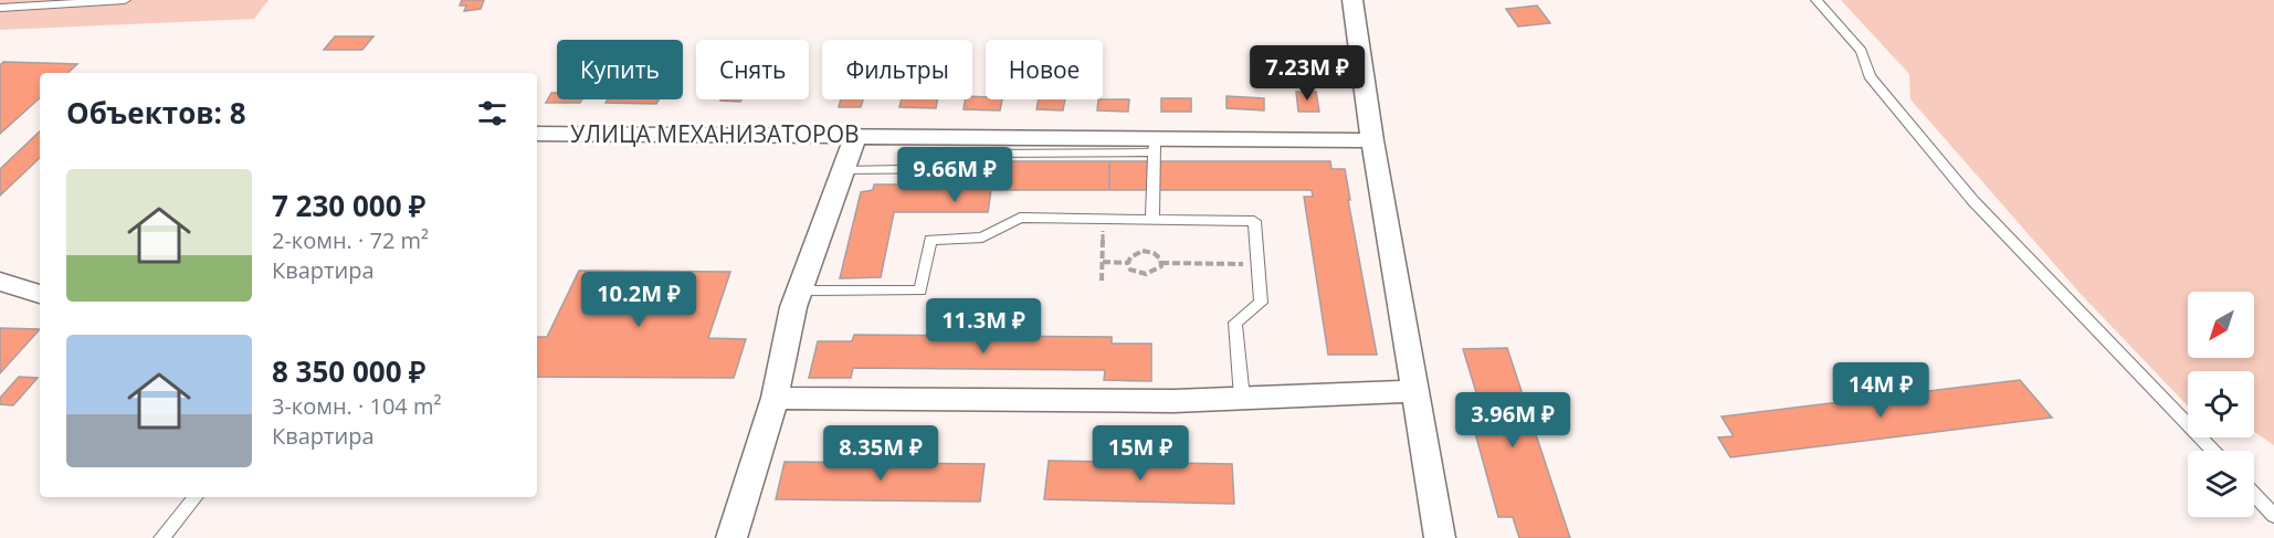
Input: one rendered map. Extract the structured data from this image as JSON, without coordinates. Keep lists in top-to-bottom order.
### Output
{
  "streets": {
    "street": ["УЛИЦА МЕХАНИЗАТОРОВ"]
  },
  "north": "bottom left",
  "page": {
    "chip": [
      "Купить",
      "Снять",
      "Фильтры",
      "Новое"
    ],
    "price": [
      "7.23M ₽",
      "9.66M ₽",
      "10.2M ₽",
      "11.3M ₽",
      "14M ₽",
      "3.96M ₽",
      "8.35M ₽",
      "15M ₽"
    ],
    "heading": "Объектов: 8",
    "list": [
      {
        "name": "7 230 000 ₽",
        "note": "2-комн. · 72 m² · Квартира"
      },
      {
        "name": "8 350 000 ₽",
        "note": "3-комн. · 104 m² · Квартира"
      }
    ]
  }
}
